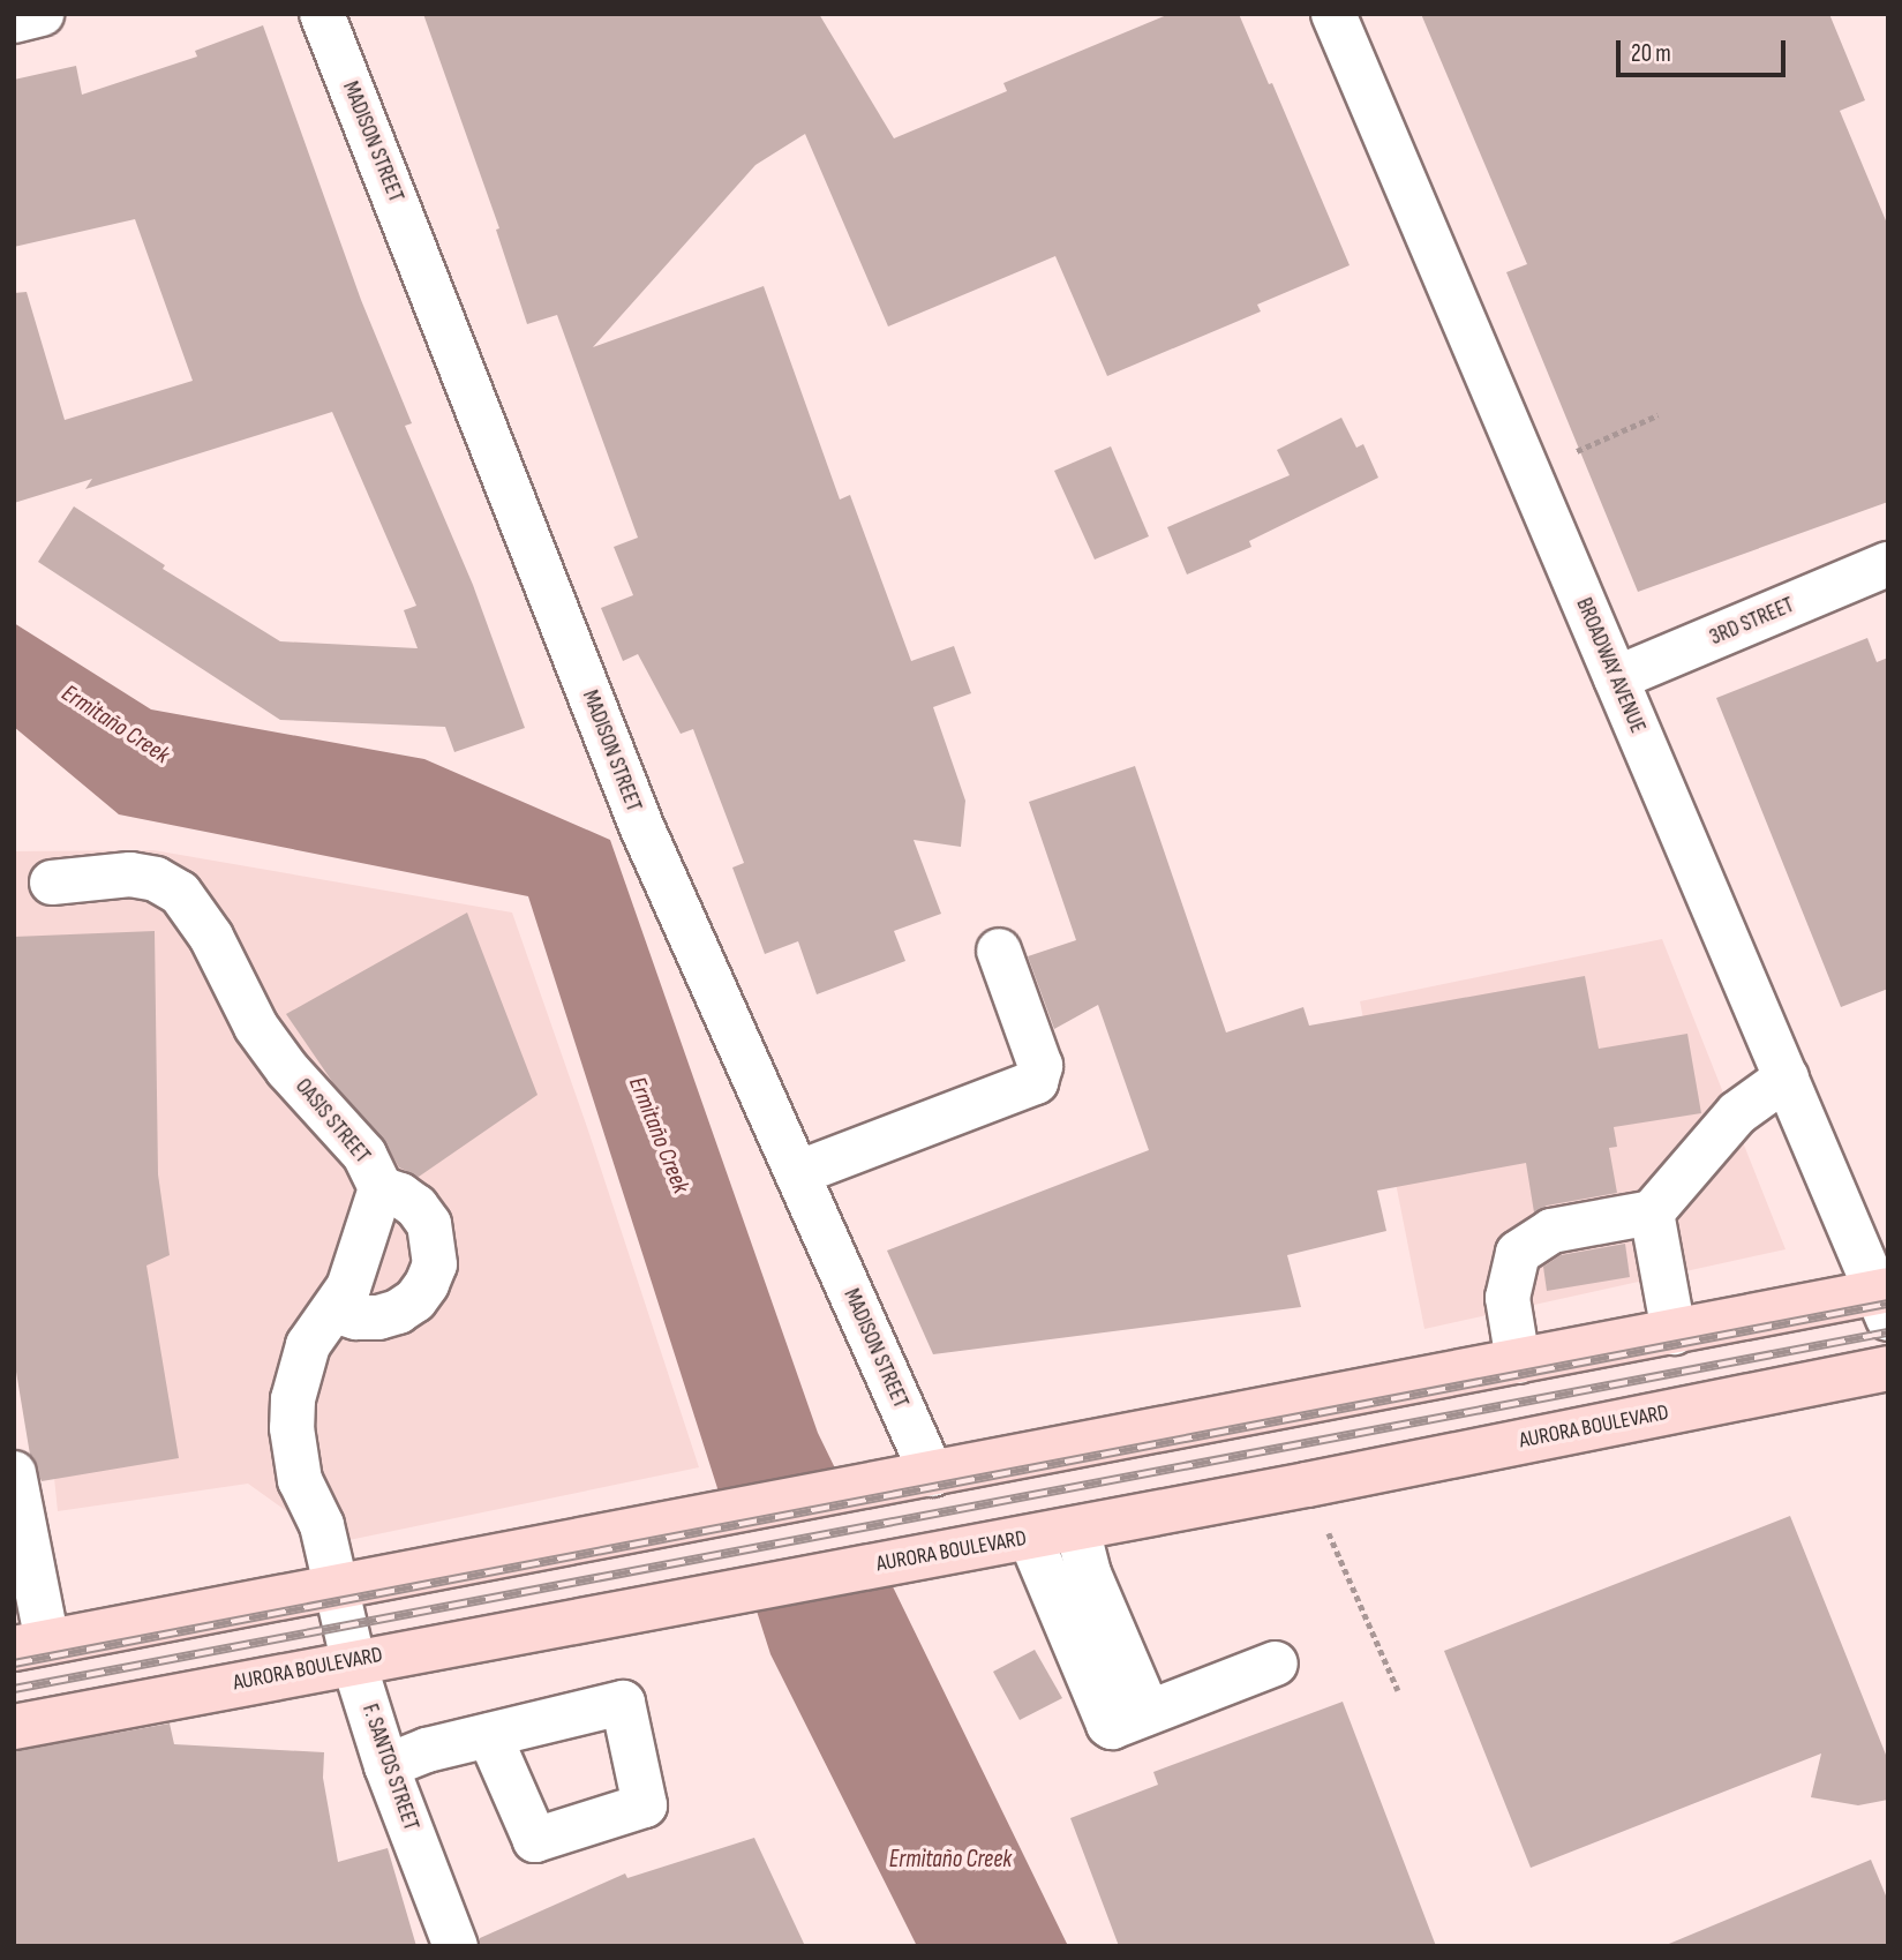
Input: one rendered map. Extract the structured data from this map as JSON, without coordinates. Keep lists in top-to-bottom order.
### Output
{
  "streets": {
    "main road": ["AURORA BOULEVARD"],
    "street": [
      "MADISON STREET",
      "3RD STREET",
      "BROADWAY AVENUE",
      "OASIS STREET",
      "F. SANTOS STREET"
    ]
  },
  "crossings": [
    ["3RD STREET", "BROADWAY AVENUE"],
    ["OASIS STREET", "F. SANTOS STREET"],
    ["AURORA BOULEVARD", "F. SANTOS STREET"]
  ],
  "water": ["Ermitaño Creek"],
  "scale_bar": "20 m"
}
